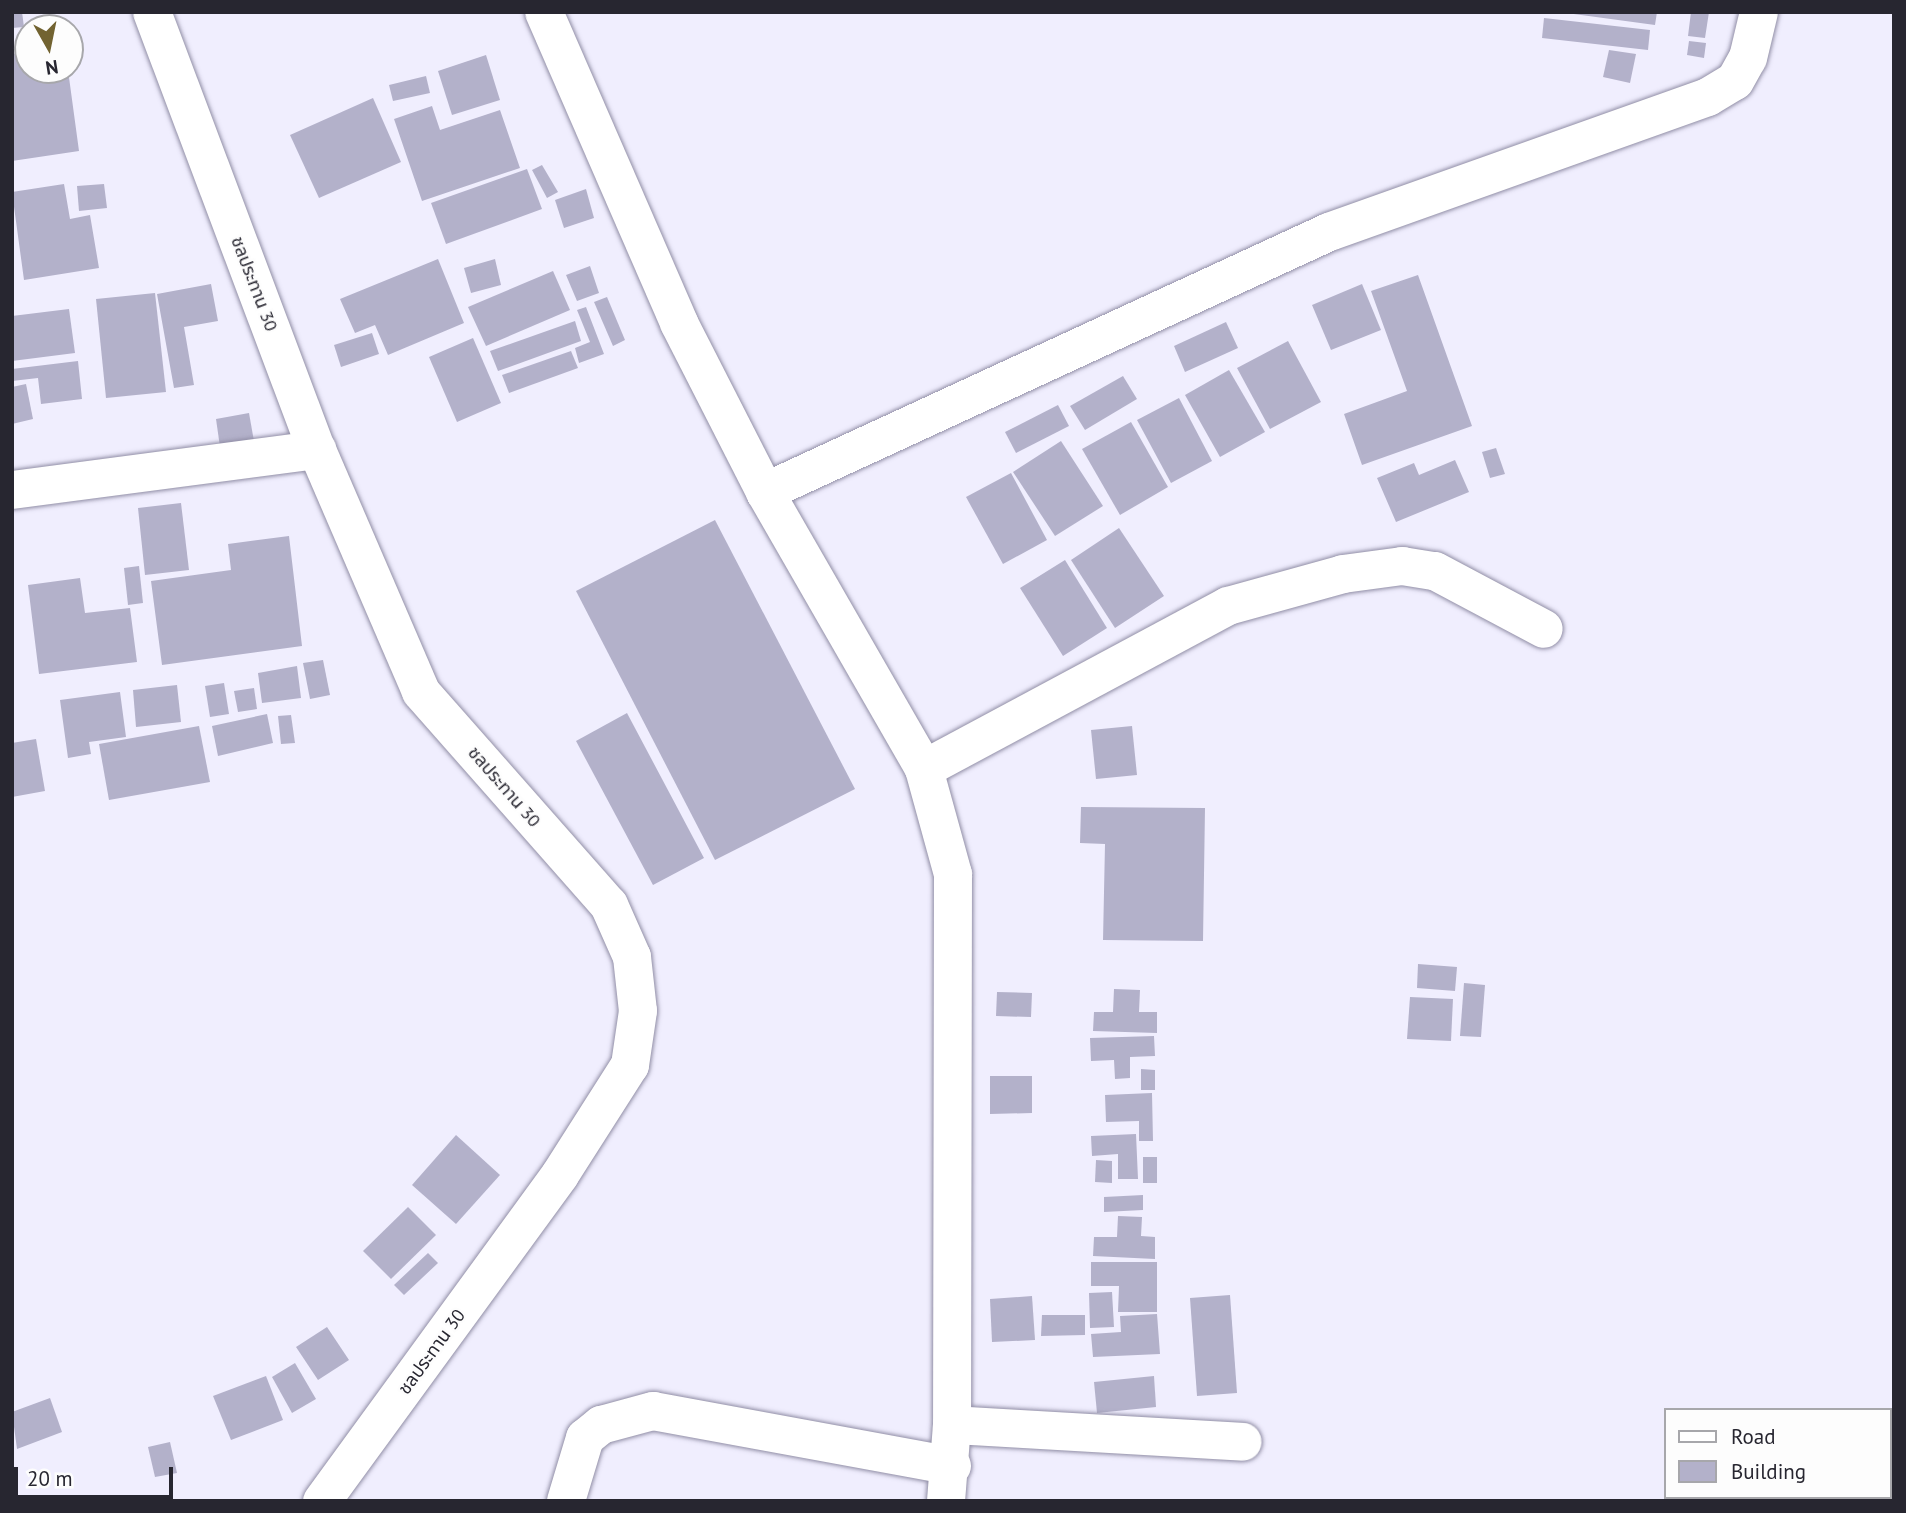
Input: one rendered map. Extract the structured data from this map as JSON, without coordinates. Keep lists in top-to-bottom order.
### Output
{
  "streets": {
    "street": ["ชลประทาน 30"]
  },
  "legend": ["Road", "Building"],
  "scale_bar": "20 m",
  "north": "bottom"
}
